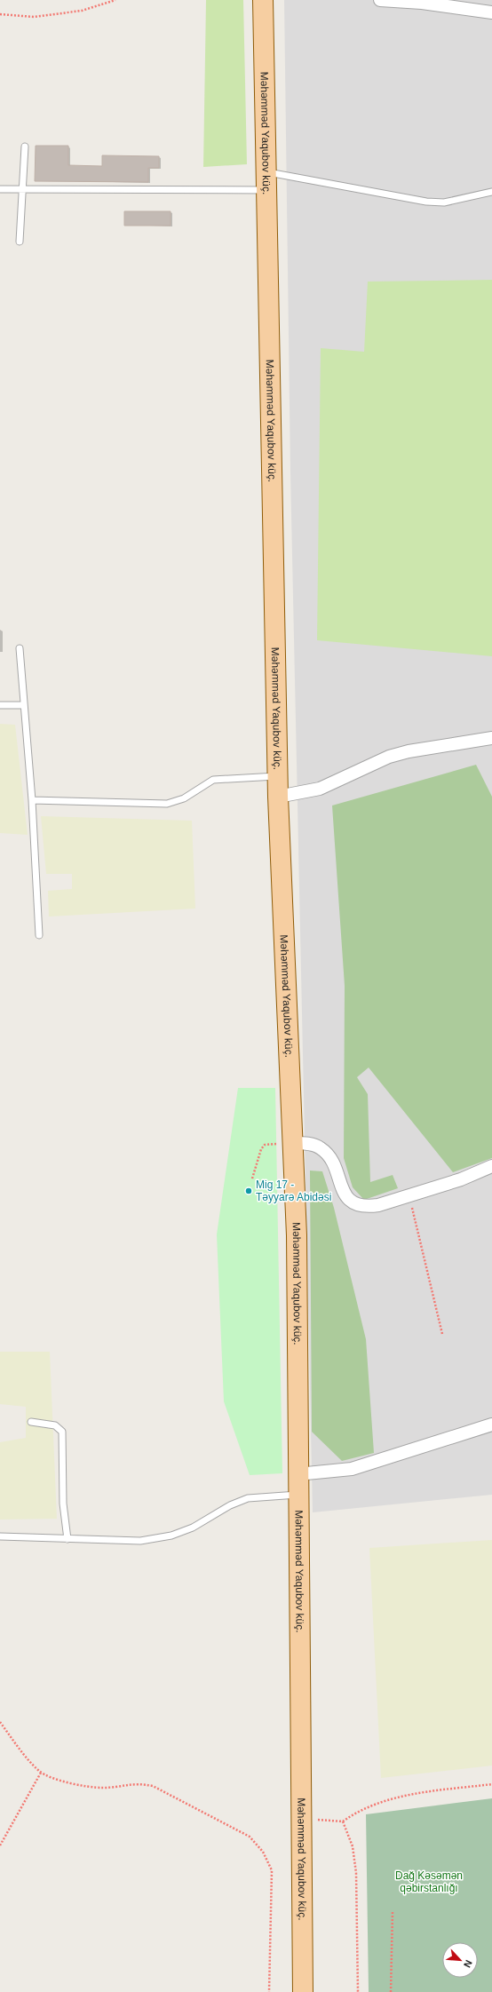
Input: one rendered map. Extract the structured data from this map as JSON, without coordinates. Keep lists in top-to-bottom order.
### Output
{
  "streets": {
    "main road": ["Məhəmməd Yaqubov küç."]
  },
  "parks": ["Dağ Kəsəmən qəbirstanlığı"],
  "places": ["Mig 17 - Təyyarə Abidəsi"],
  "north": "bottom right"
}
